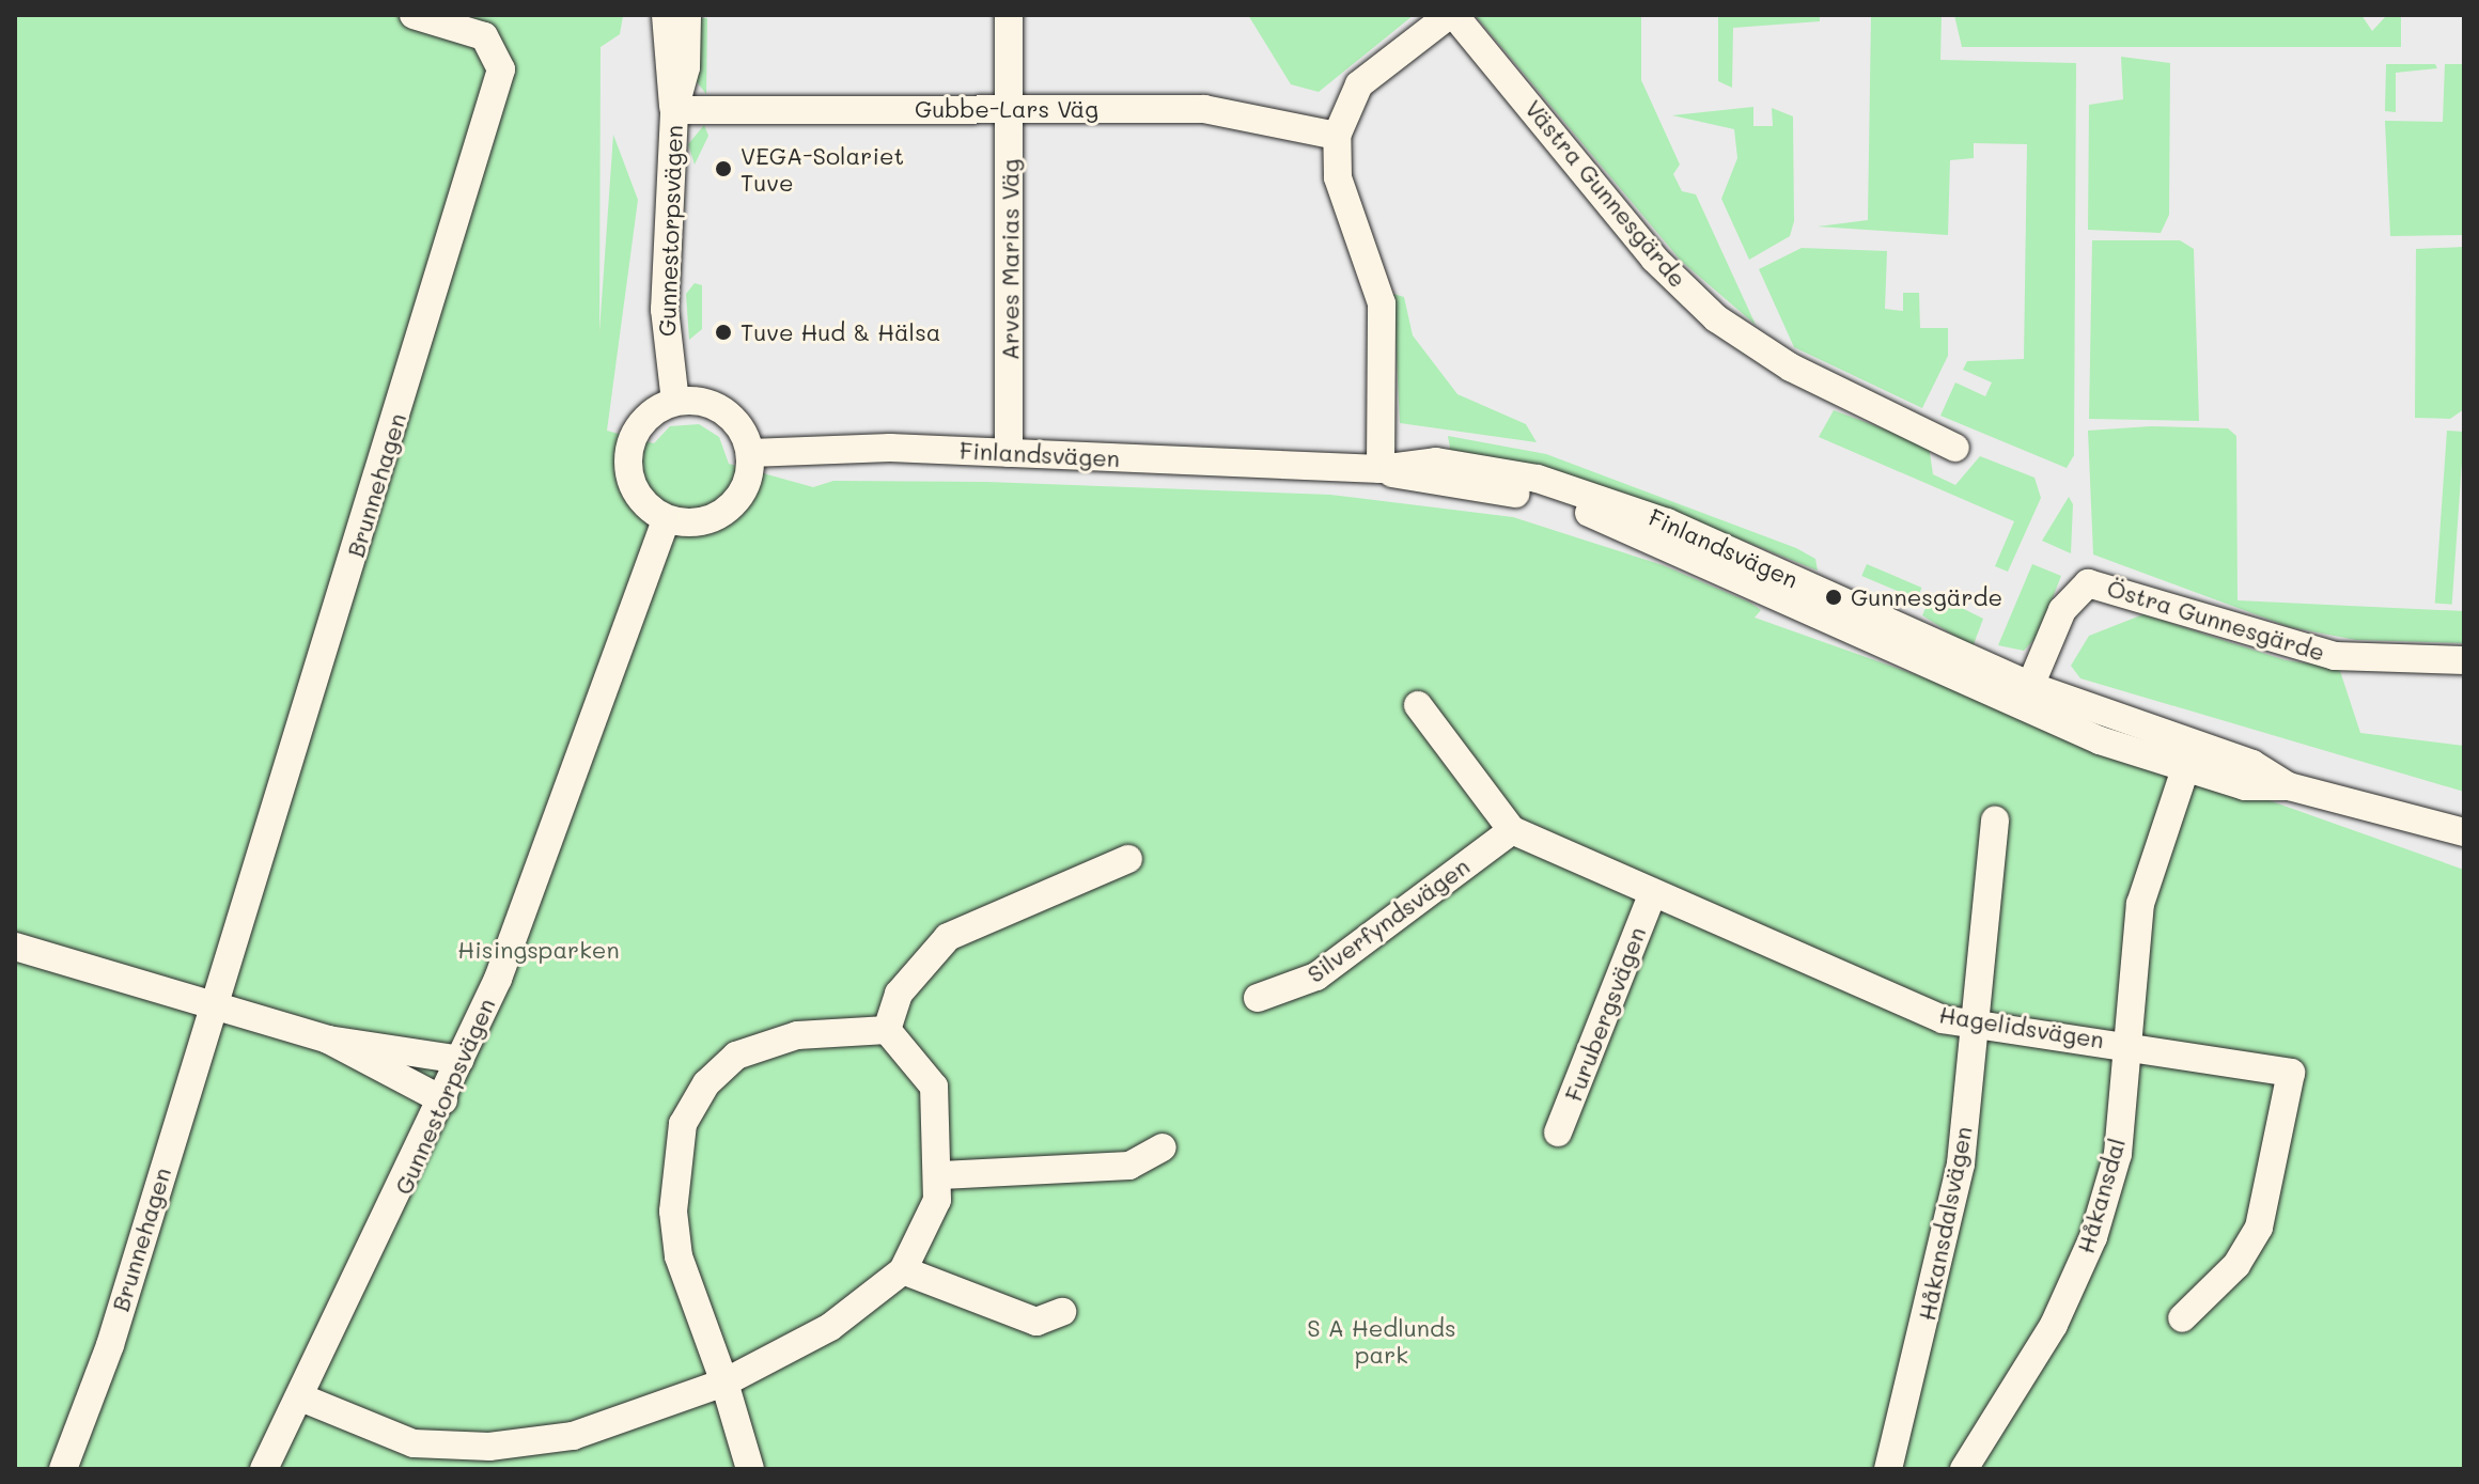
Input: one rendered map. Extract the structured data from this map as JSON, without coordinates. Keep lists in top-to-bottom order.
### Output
{
  "streets": {
    "street": [
      "Gubbe-Lars Väg",
      "Västra Gunnesgärde",
      "Gunnestorpsvägen",
      "Arves Marias Väg",
      "Finlandsvägen",
      "Brunnehagen",
      "Östra Gunnesgärde",
      "Silverfyndsvägen",
      "Furubergsvägen",
      "Hagelidsvägen",
      "Håkansdal",
      "Håkansdalsvägen"
    ]
  },
  "crossings": [
    ["Gubbe-Lars Väg", "Västra Gunnesgärde"],
    ["Gubbe-Lars Väg", "Gunnestorpsvägen"],
    ["Gubbe-Lars Väg", "Arves Marias Väg"],
    ["Västra Gunnesgärde", "Finlandsvägen"],
    ["Gunnestorpsvägen", "Finlandsvägen"],
    ["Arves Marias Väg", "Finlandsvägen"],
    ["Finlandsvägen", "Östra Gunnesgärde"],
    ["Finlandsvägen", "Håkansdal"],
    ["Silverfyndsvägen", "Hagelidsvägen"],
    ["Furubergsvägen", "Hagelidsvägen"],
    ["Hagelidsvägen", "Håkansdal"],
    ["Hagelidsvägen", "Håkansdalsvägen"]
  ],
  "parks": ["Hisingsparken", "S A Hedlunds park"],
  "places": ["VEGA-Solariet Tuve", "Tuve Hud & Hälsa", "Gunnesgärde"]
}
